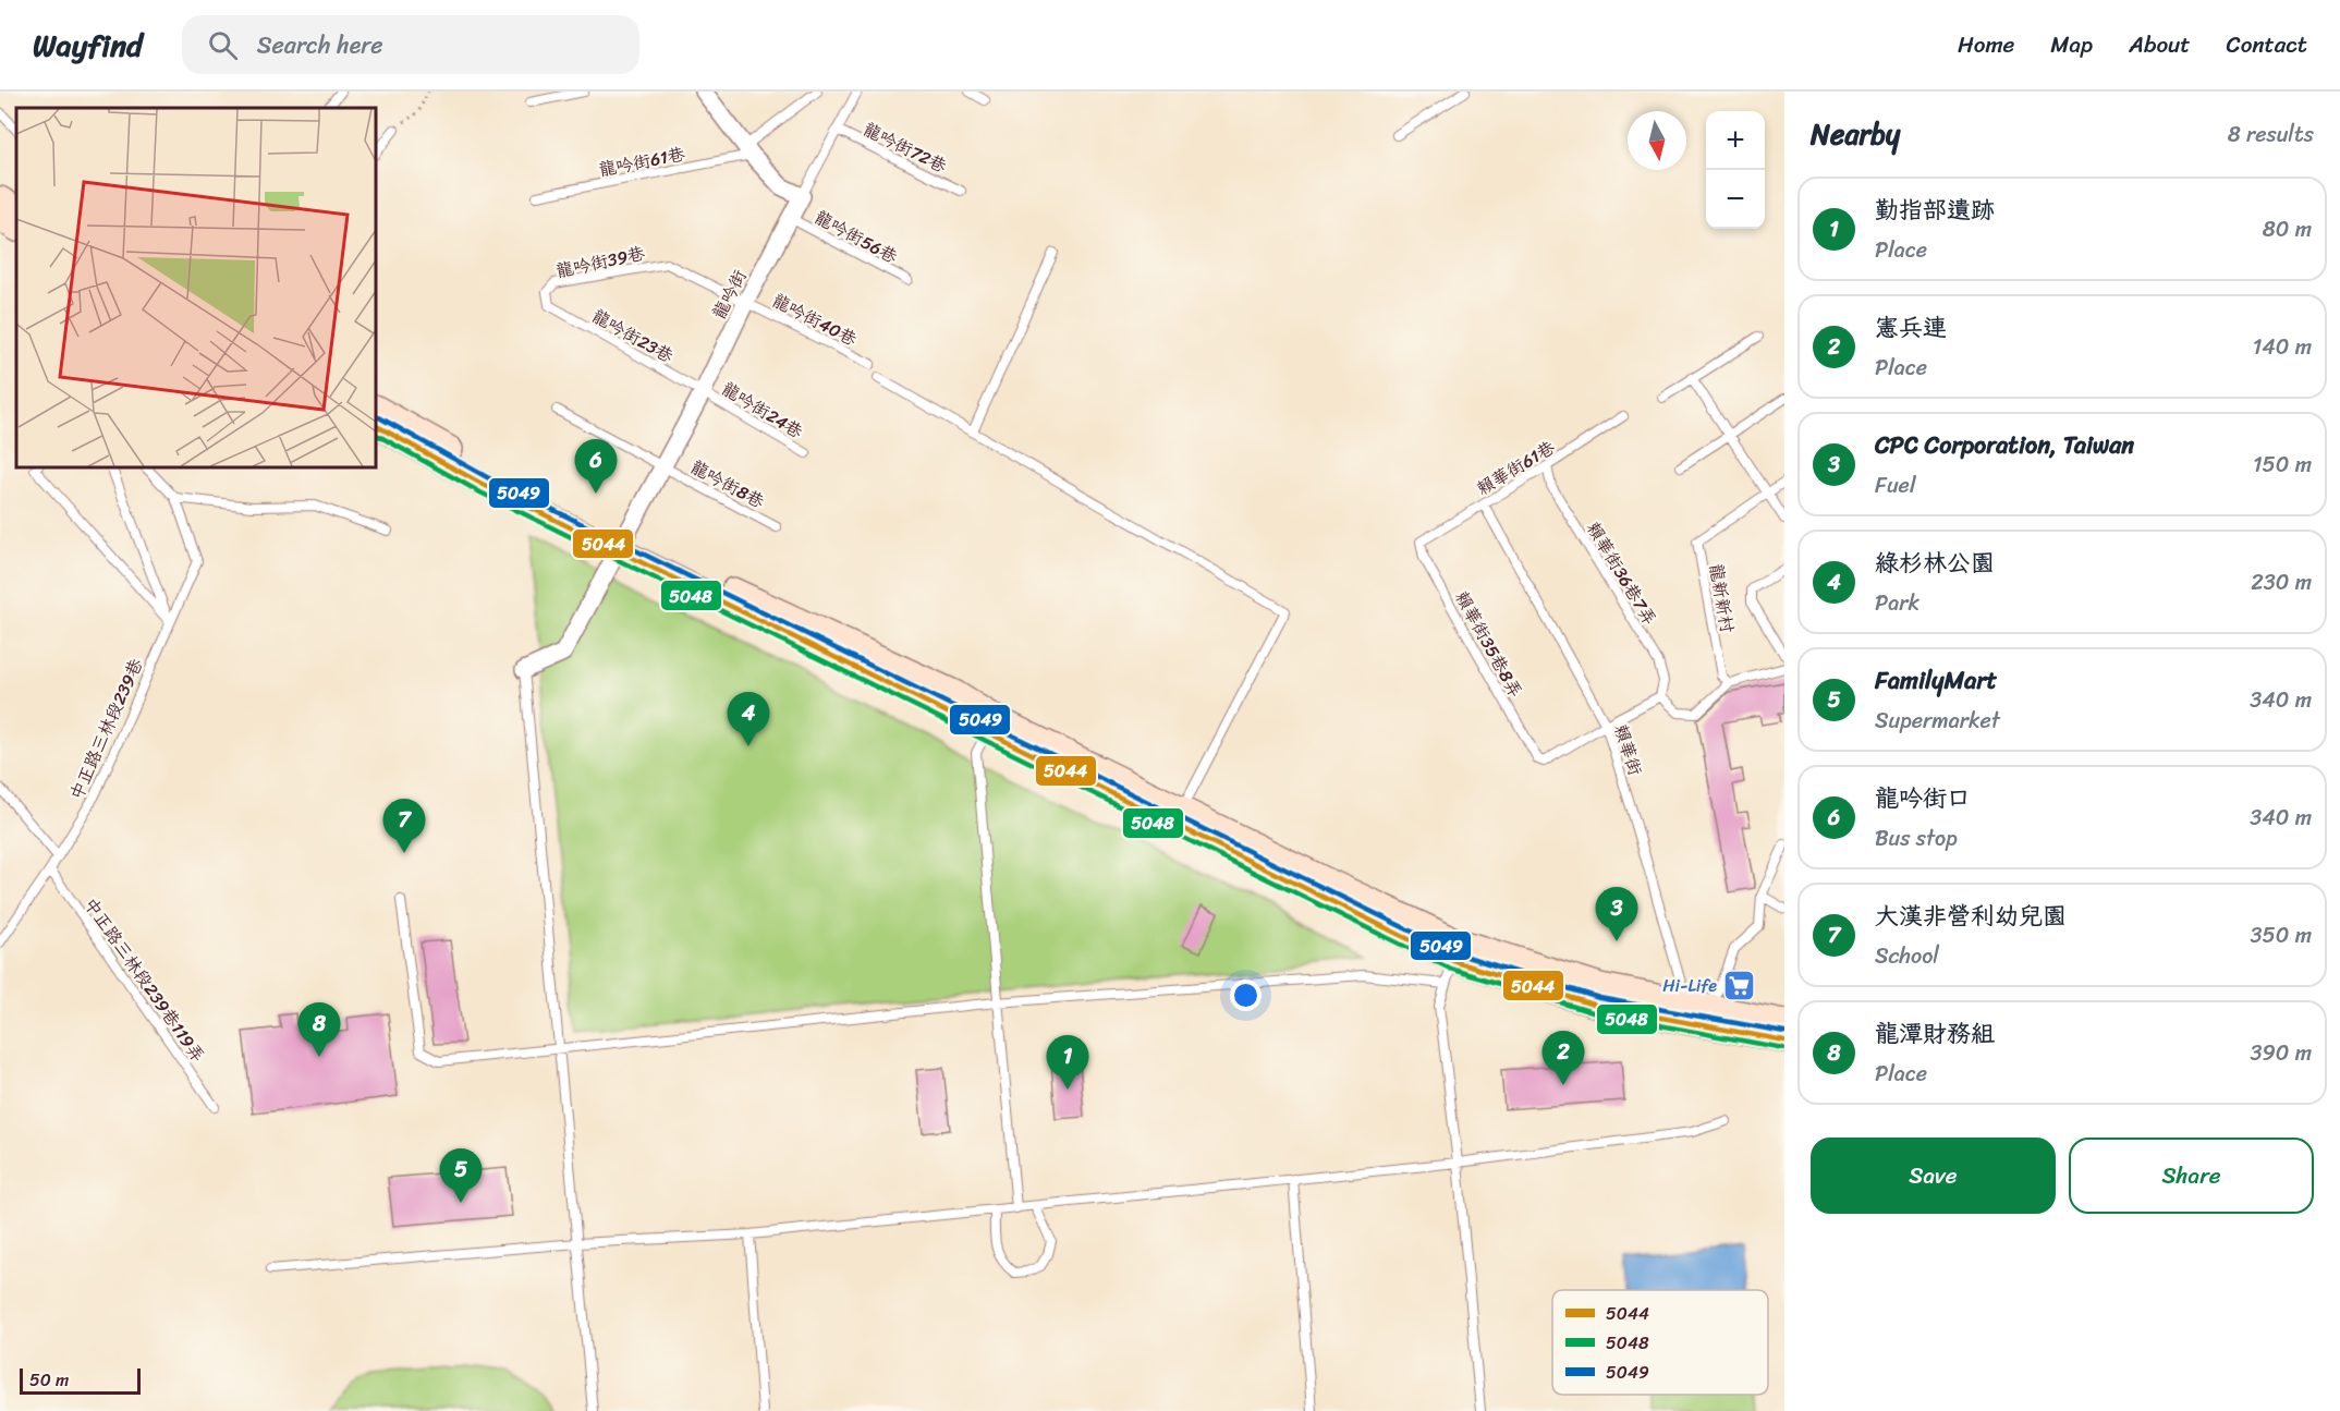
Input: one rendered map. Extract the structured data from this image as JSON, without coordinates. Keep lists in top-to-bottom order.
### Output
{
  "streets": {
    "street": ["龍吟街"],
    "lane": [
      "龍吟街72巷",
      "龍吟街61巷",
      "龍吟街56巷",
      "龍吟街39巷",
      "龍吟街40巷",
      "龍吟街23巷",
      "龍吟街24巷",
      "賴華街61巷",
      "龍吟街8巷",
      "賴華街36巷7弄",
      "龍新新村",
      "賴華街35巷8弄",
      "中正路三林段239巷",
      "賴華街",
      "中正路三林段239巷119弄"
    ]
  },
  "crossings": [
    ["龍吟街56巷", "龍吟街"],
    ["龍吟街39巷", "龍吟街"],
    ["龍吟街39巷", "龍吟街40巷"],
    ["龍吟街39巷", "龍吟街23巷"],
    ["龍吟街", "龍吟街40巷"],
    ["龍吟街", "龍吟街23巷"],
    ["龍吟街", "龍吟街24巷"],
    ["龍吟街", "龍吟街8巷"],
    ["龍吟街23巷", "龍吟街24巷"],
    ["賴華街61巷", "賴華街36巷7弄"],
    ["賴華街61巷", "賴華街35巷8弄"],
    ["賴華街61巷", "賴華街"],
    ["賴華街35巷8弄", "賴華街"],
    ["中正路三林段239巷", "中正路三林段239巷119弄"]
  ],
  "places": {
    "supermarket": ["Hi-Life"]
  },
  "lines": ["transit line 5049", "transit line 5044", "transit line 5048"],
  "legend": ["5044", "5048", "5049"],
  "scale_bar": "50 m",
  "north": "bottom",
  "page": {
    "header": "Wayfind",
    "search": "Search here",
    "nav": [
      "Home",
      "Map",
      "About",
      "Contact"
    ],
    "heading": ["Nearby", "8 results"],
    "map_buttons": ["+", "−"],
    "list": [
      {
        "mark": "1",
        "name": "勤指部遺跡",
        "note": "Place",
        "value": "80 m"
      },
      {
        "mark": "2",
        "name": "憲兵連",
        "note": "Place",
        "value": "140 m"
      },
      {
        "mark": "3",
        "name": "CPC Corporation, Taiwan",
        "note": "Fuel",
        "value": "150 m"
      },
      {
        "mark": "4",
        "name": "綠杉林公園",
        "note": "Park",
        "value": "230 m"
      },
      {
        "mark": "5",
        "name": "FamilyMart",
        "note": "Supermarket",
        "value": "340 m"
      },
      {
        "mark": "6",
        "name": "龍吟街口",
        "note": "Bus stop",
        "value": "340 m"
      },
      {
        "mark": "7",
        "name": "大漢非營利幼兒園",
        "note": "School",
        "value": "350 m"
      },
      {
        "mark": "8",
        "name": "龍潭財務組",
        "note": "Place",
        "value": "390 m"
      }
    ],
    "pins": [
      "6",
      "4",
      "7",
      "3",
      "8",
      "2",
      "1",
      "5"
    ],
    "buttons": ["Save", "Share"],
    "scale": "50 m"
  }
}
